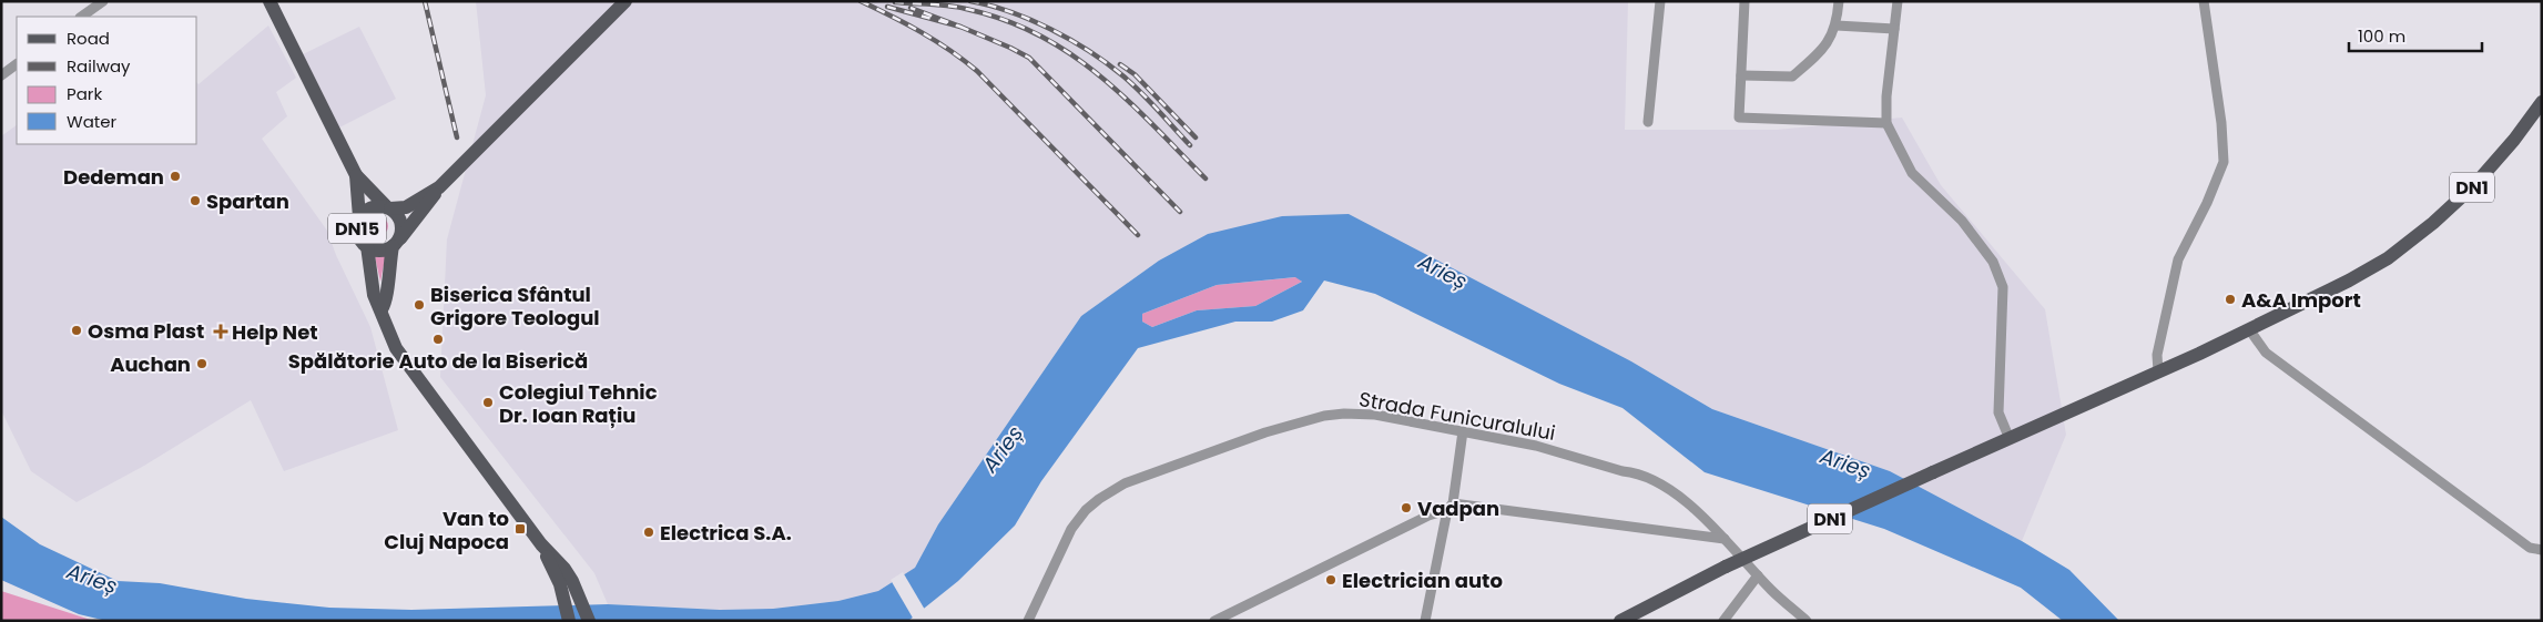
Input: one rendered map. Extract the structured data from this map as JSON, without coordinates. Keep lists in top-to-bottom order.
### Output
{
  "streets": {
    "main road": ["DN1", "DN15"],
    "street": ["Strada Funicuralului"]
  },
  "water": ["Arieș"],
  "places": {
    "other": [
      "Dedeman",
      "Spartan",
      "A&A Import",
      "Biserica Sfântul Grigore Teologul",
      "Osma Plast",
      "Spălătorie Auto de la Biserică",
      "Auchan",
      "Colegiul Tehnic Dr. Ioan Rațiu",
      "Vadpan",
      "Electrica S.A.",
      "Electrician auto"
    ],
    "health": ["Help Net"],
    "transit": ["Van to Cluj Napoca"]
  },
  "legend": [
    "Road",
    "Railway",
    "Park",
    "Water"
  ],
  "scale_bar": "100 m"
}
